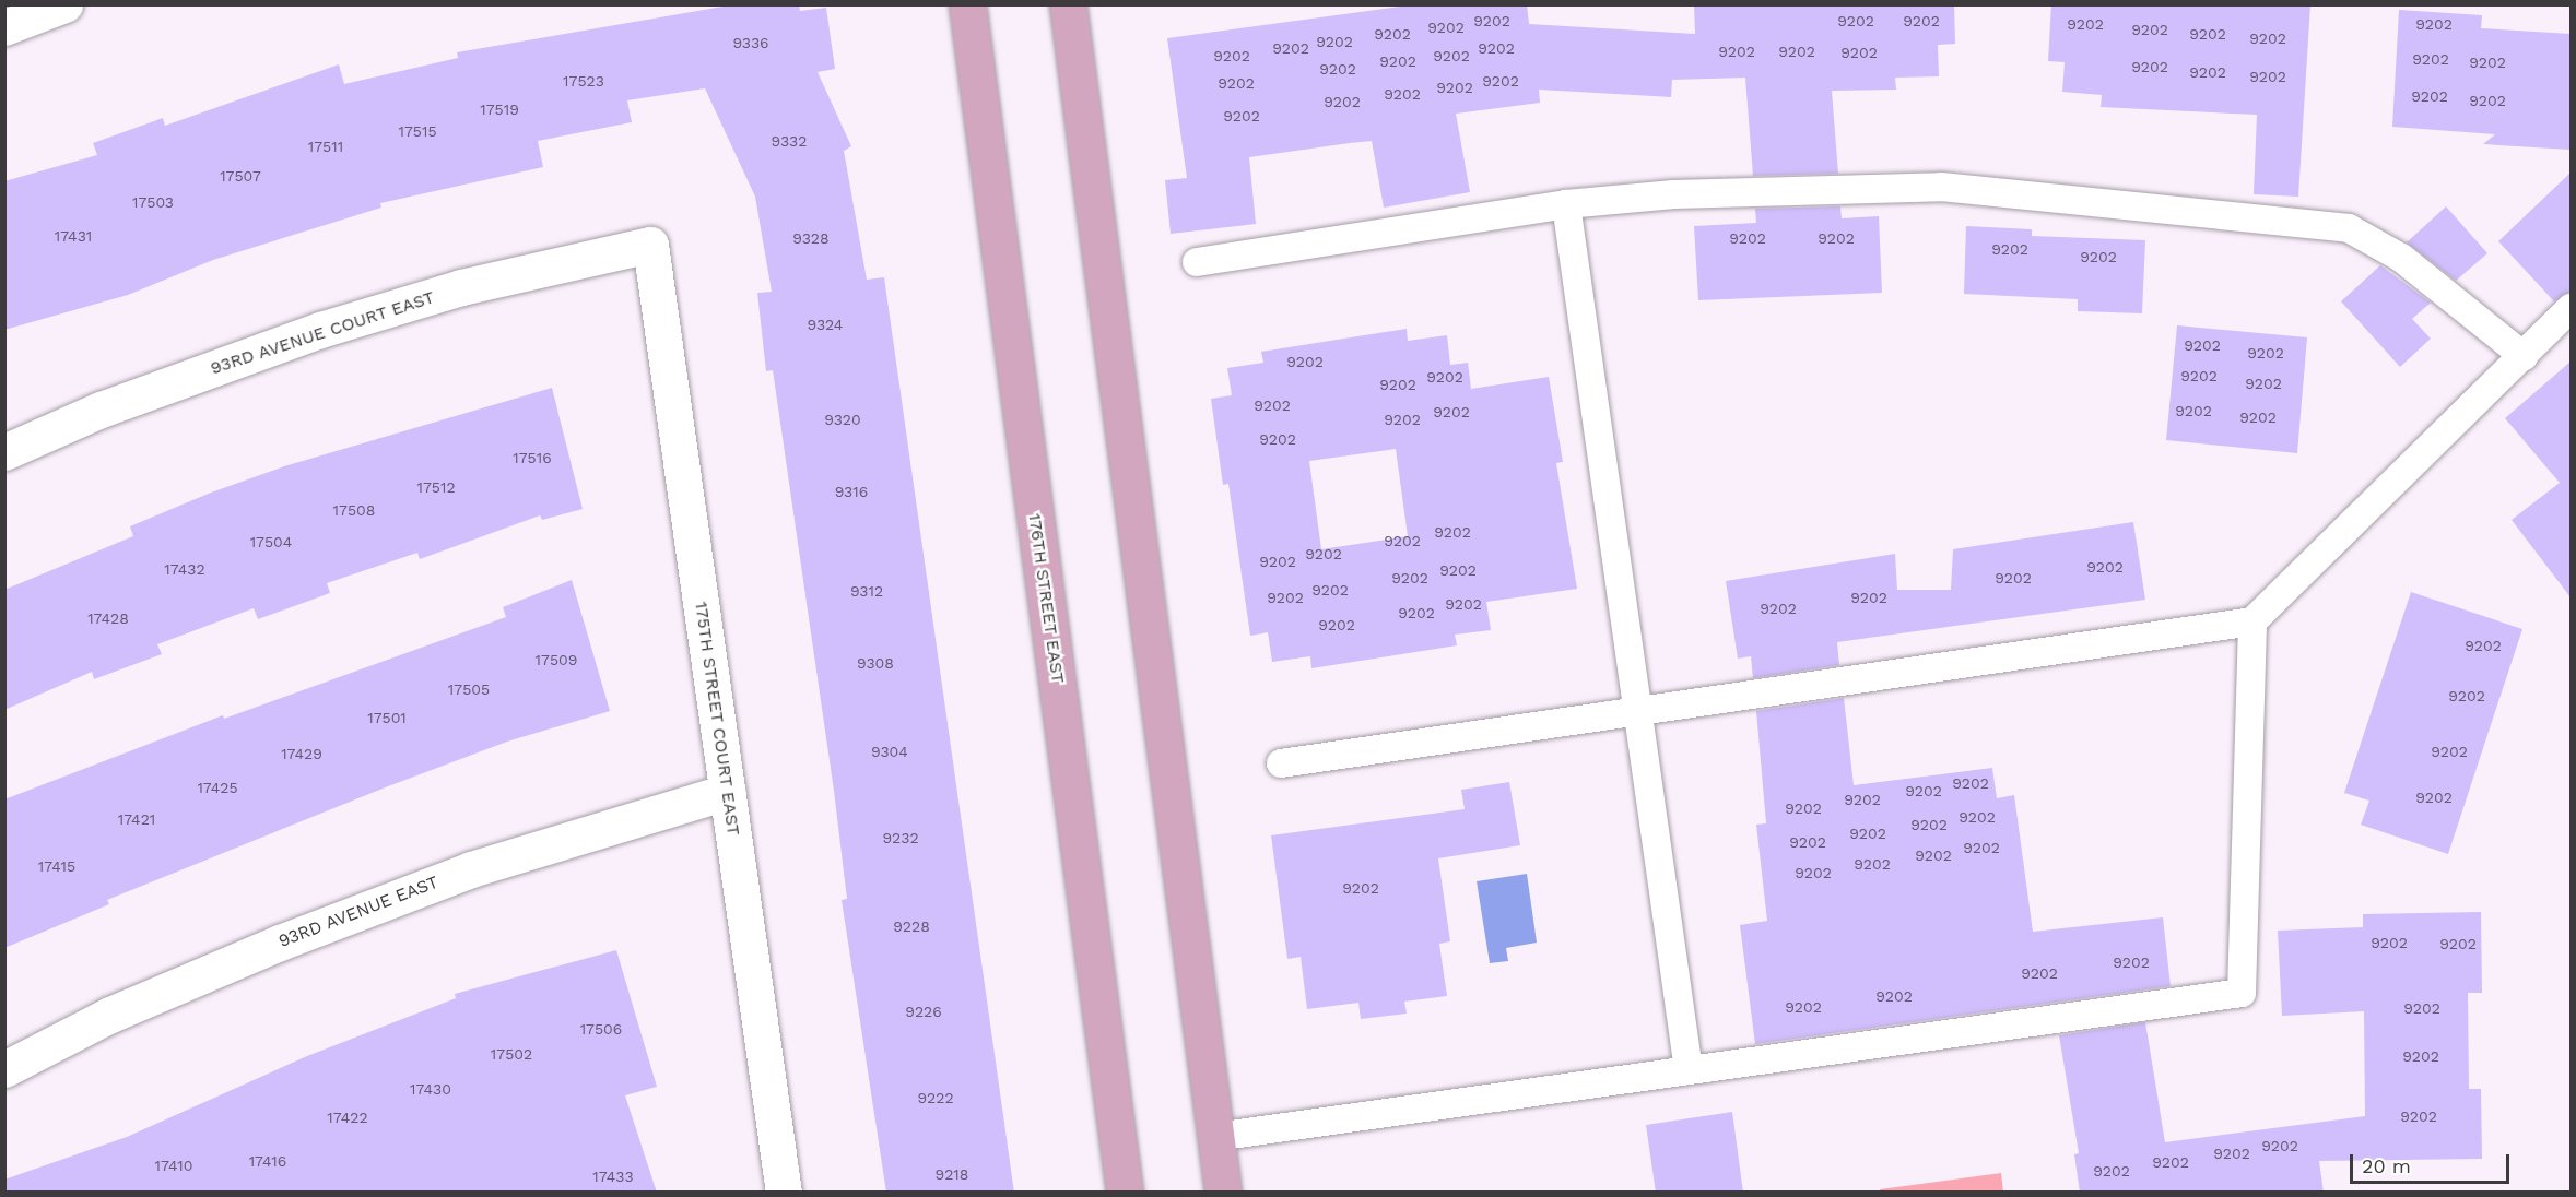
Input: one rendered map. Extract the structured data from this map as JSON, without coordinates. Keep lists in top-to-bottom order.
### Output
{
  "streets": {
    "main road": ["176TH STREET EAST"],
    "street": ["93RD AVENUE COURT EAST", "175TH STREET COURT EAST", "93RD AVENUE EAST"]
  },
  "crossings": [
    ["93RD AVENUE COURT EAST", "175TH STREET COURT EAST"],
    ["175TH STREET COURT EAST", "93RD AVENUE EAST"]
  ],
  "house_numbers": [
    "9202",
    "9202",
    "9202",
    "9202",
    "9202",
    "9202",
    "9202",
    "9202",
    "9202",
    "9202",
    "9202",
    "9336",
    "9202",
    "9202",
    "9202",
    "9202",
    "9202",
    "9202",
    "9202",
    "9202",
    "9202",
    "9202",
    "9202",
    "9202",
    "9202",
    "9202",
    "17523",
    "9202",
    "9202",
    "9202",
    "9202",
    "9202",
    "9202",
    "9202",
    "17519",
    "9202",
    "17515",
    "9332",
    "17511",
    "17507",
    "17503",
    "17431",
    "9328",
    "9202",
    "9202",
    "9202",
    "9202",
    "9324",
    "9202",
    "9202",
    "9202",
    "9202",
    "9202",
    "9202",
    "9202",
    "9202",
    "9202",
    "9202",
    "9202",
    "9320",
    "9202",
    "9202",
    "17516",
    "17512",
    "9316",
    "17508",
    "9202",
    "9202",
    "17504",
    "9202",
    "9202",
    "9202",
    "17432",
    "9202",
    "9202",
    "9202",
    "9202",
    "9312",
    "9202",
    "9202",
    "9202",
    "9202",
    "9202",
    "17428",
    "9202",
    "9202",
    "17509",
    "9308",
    "17505",
    "9202",
    "17501",
    "9304",
    "9202",
    "17429",
    "9202",
    "17425",
    "9202",
    "9202",
    "9202",
    "9202",
    "9202",
    "17421",
    "9202",
    "9202",
    "9232",
    "9202",
    "9202",
    "9202",
    "9202",
    "17415",
    "9202",
    "9202",
    "9228",
    "9202",
    "9202",
    "9202",
    "9202",
    "9202",
    "9202",
    "9202",
    "9226",
    "17506",
    "17502",
    "9202",
    "17430",
    "9222",
    "9202",
    "17422",
    "9202",
    "9202",
    "17416",
    "9202",
    "17410",
    "9202",
    "9218",
    "17433"
  ],
  "scale_bar": "20 m"
}
